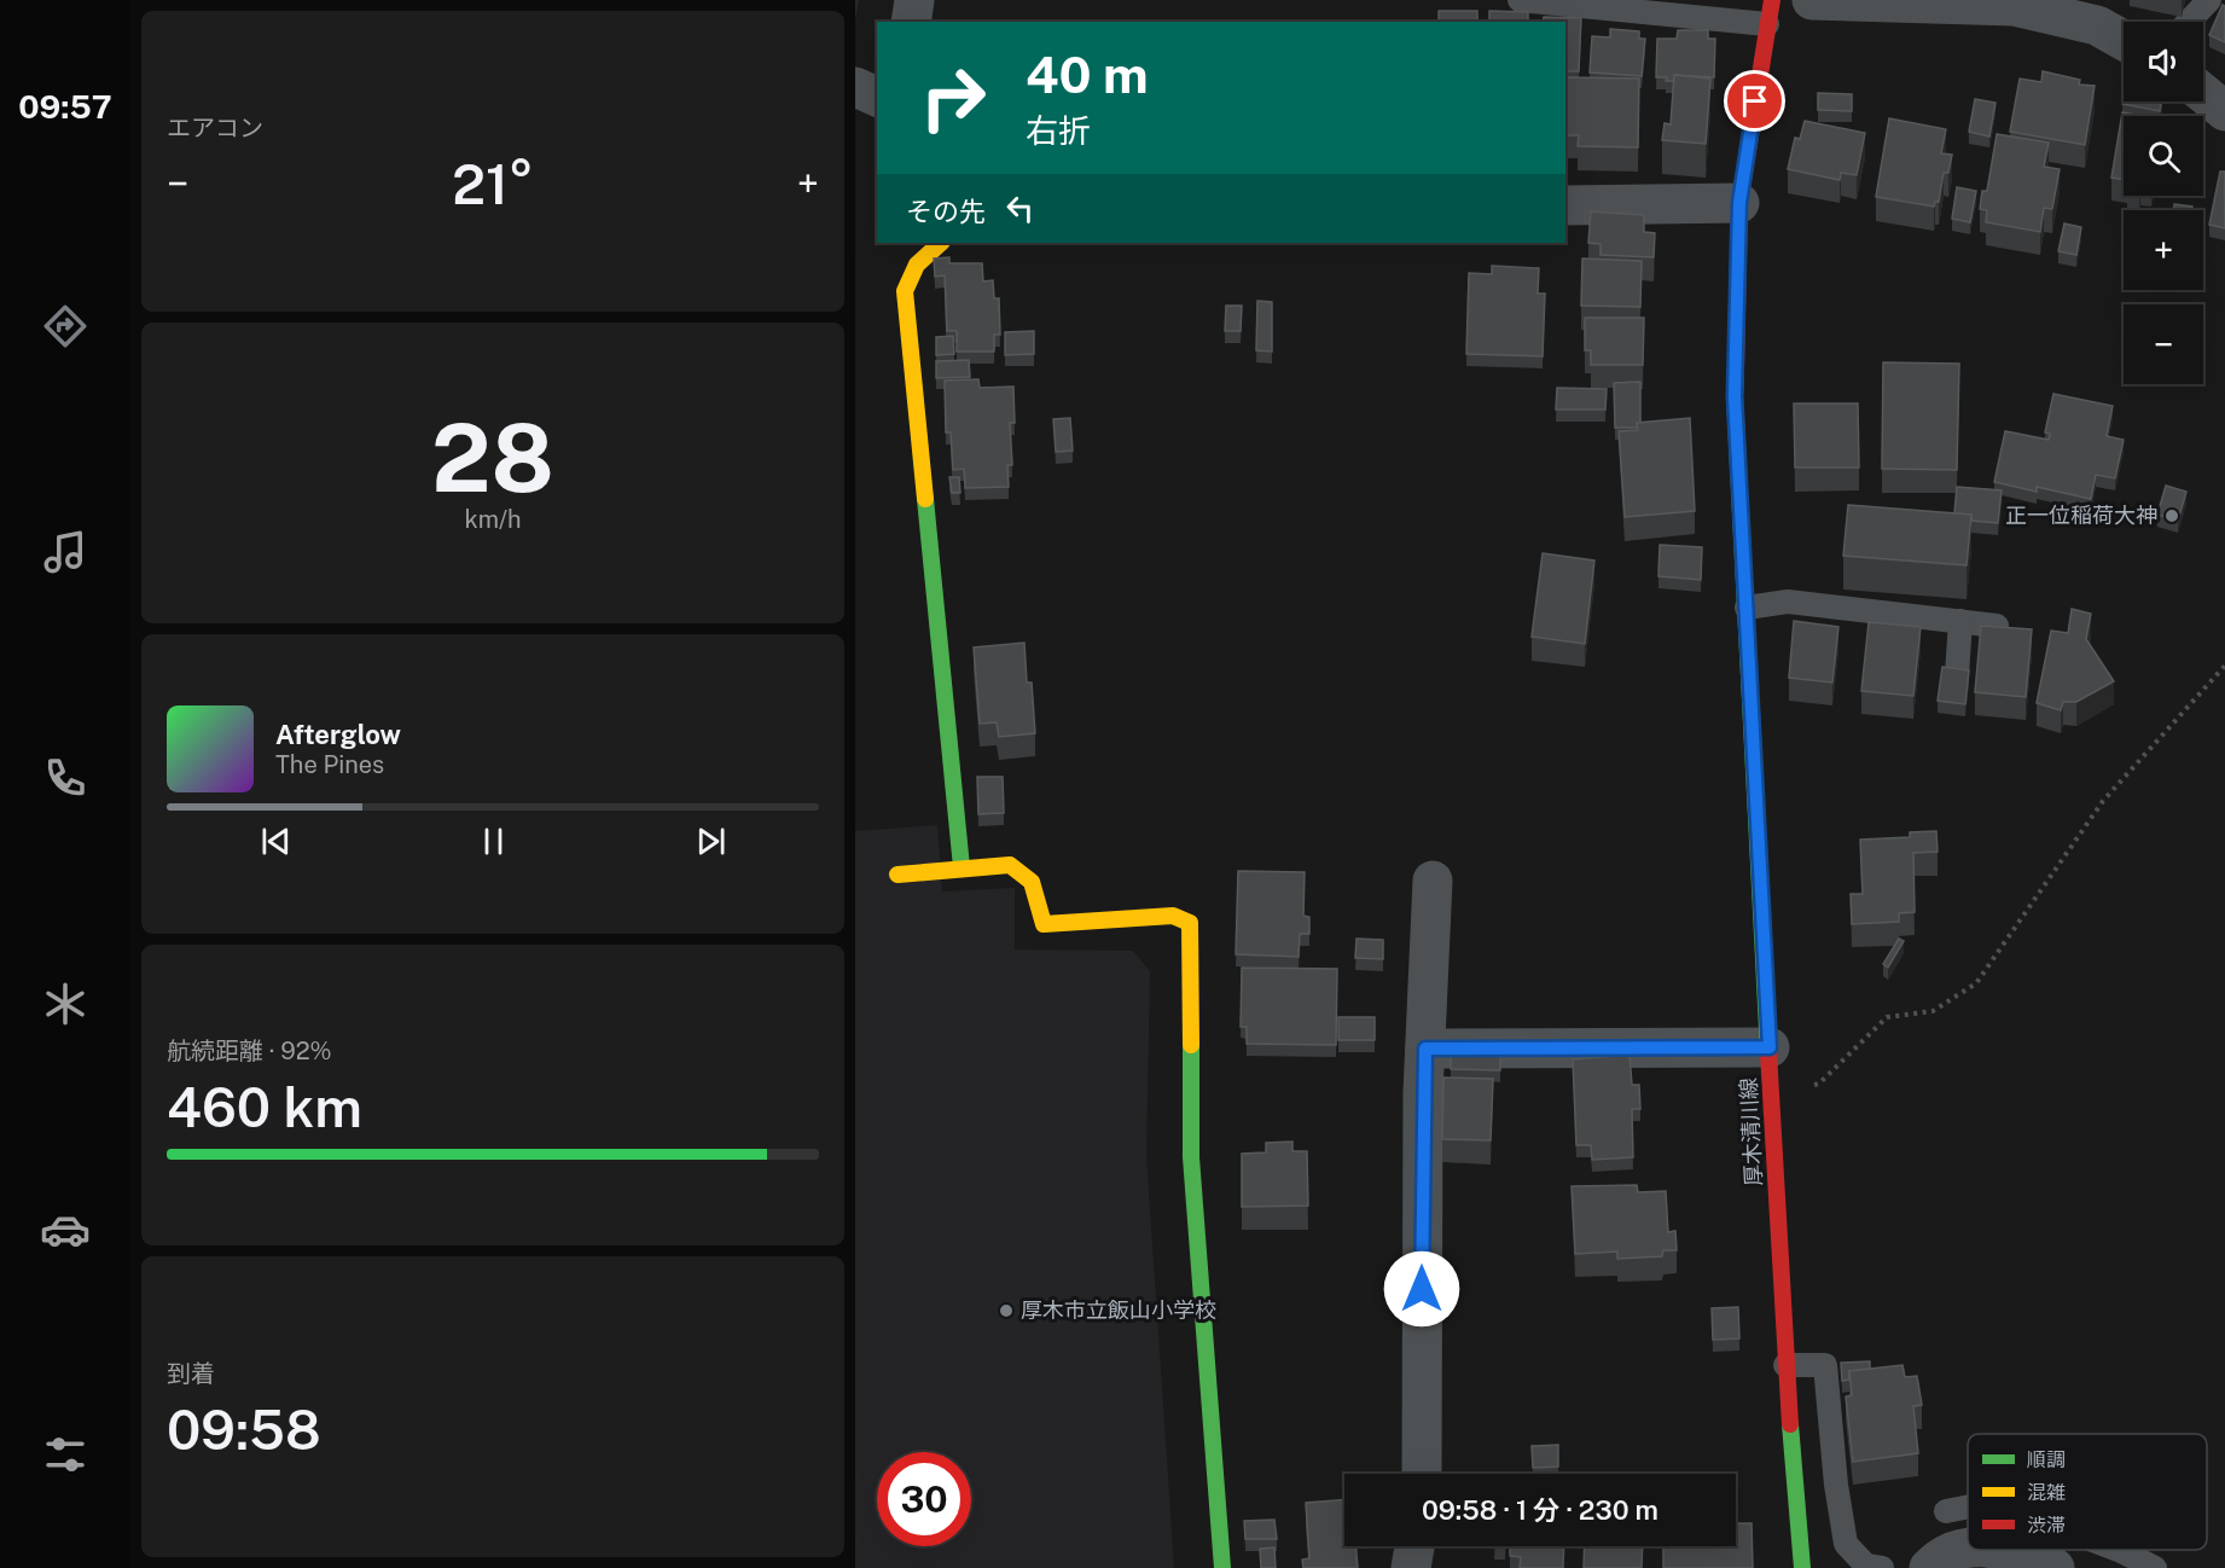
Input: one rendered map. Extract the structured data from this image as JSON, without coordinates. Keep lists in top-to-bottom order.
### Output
{
  "streets": {
    "street": ["厚木清川線"]
  },
  "places": ["正一位稲荷大神", "厚木市立飯山小学校"],
  "legend": ["順調", "混雑", "渋滞"],
  "page": {
    "tabs": "09:57",
    "tile": [
      "エアコン",
      ["28", "km/h"],
      ["航続距離 · 92%", "460 km"],
      ["到着", "09:58"]
    ],
    "map_buttons": ["+", "−"],
    "turn": ["40 m", "右折"],
    "heat": ["−", "21°", "+"],
    "then": "その先",
    "song": ["Afterglow", "The Pines"],
    "limit": "30",
    "trip": "09:58 · 1 分 · 230 m"
  }
}
